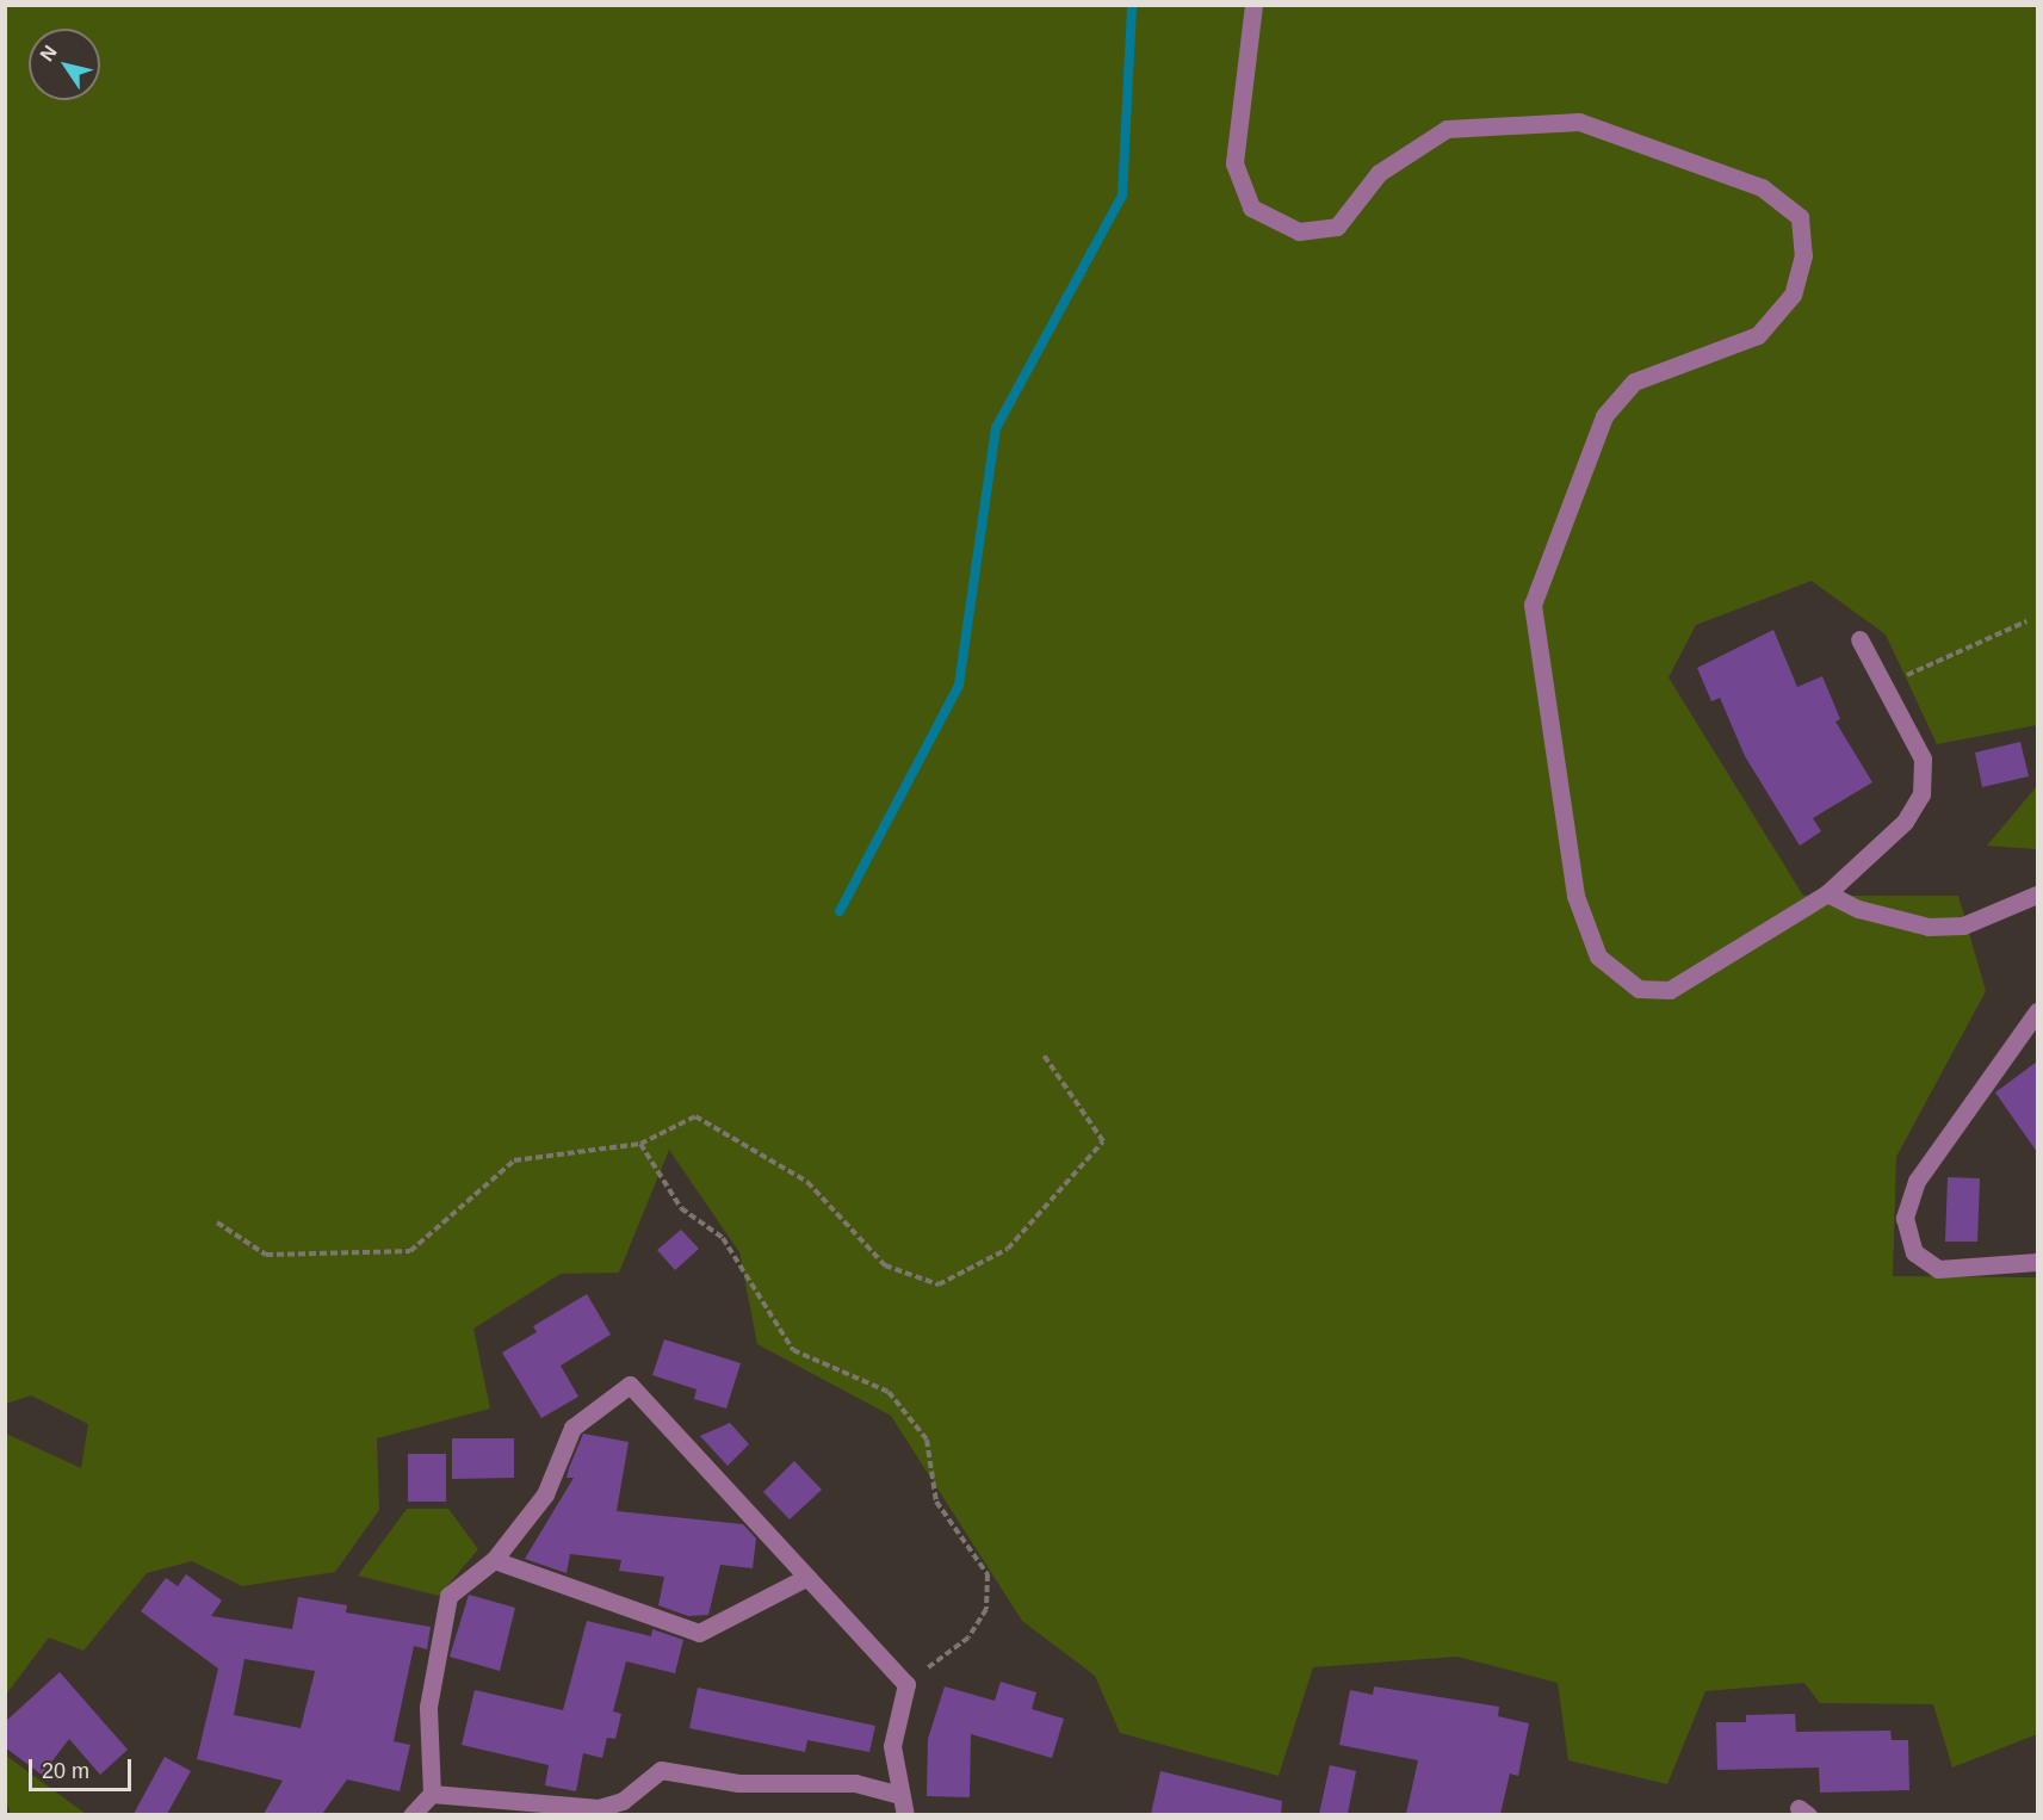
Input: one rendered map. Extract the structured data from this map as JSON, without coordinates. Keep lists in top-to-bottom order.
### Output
{
  "scale_bar": "20 m",
  "north": "top left"
}
